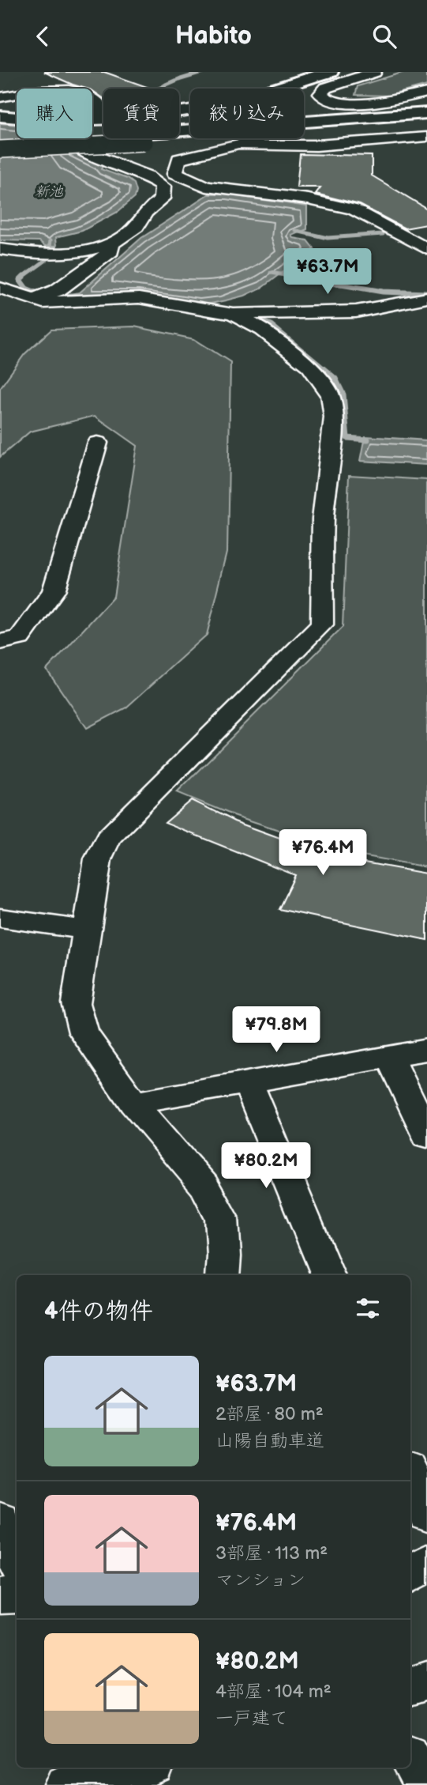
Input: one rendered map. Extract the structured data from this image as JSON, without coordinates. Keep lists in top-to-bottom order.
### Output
{
  "water": ["新池"],
  "page": {
    "header": "Habito",
    "chip": ["購入", "賃貸", "絞り込み"],
    "price": [
      "¥63.7M",
      "¥76.4M",
      "¥79.8M",
      "¥80.2M"
    ],
    "heading": "4件の物件",
    "list": [
      {
        "name": "¥63.7M",
        "note": "2部屋 · 80 m² · 山陽自動車道"
      },
      {
        "name": "¥76.4M",
        "note": "3部屋 · 113 m² · マンション"
      },
      {
        "name": "¥80.2M",
        "note": "4部屋 · 104 m² · 一戸建て"
      }
    ]
  }
}
